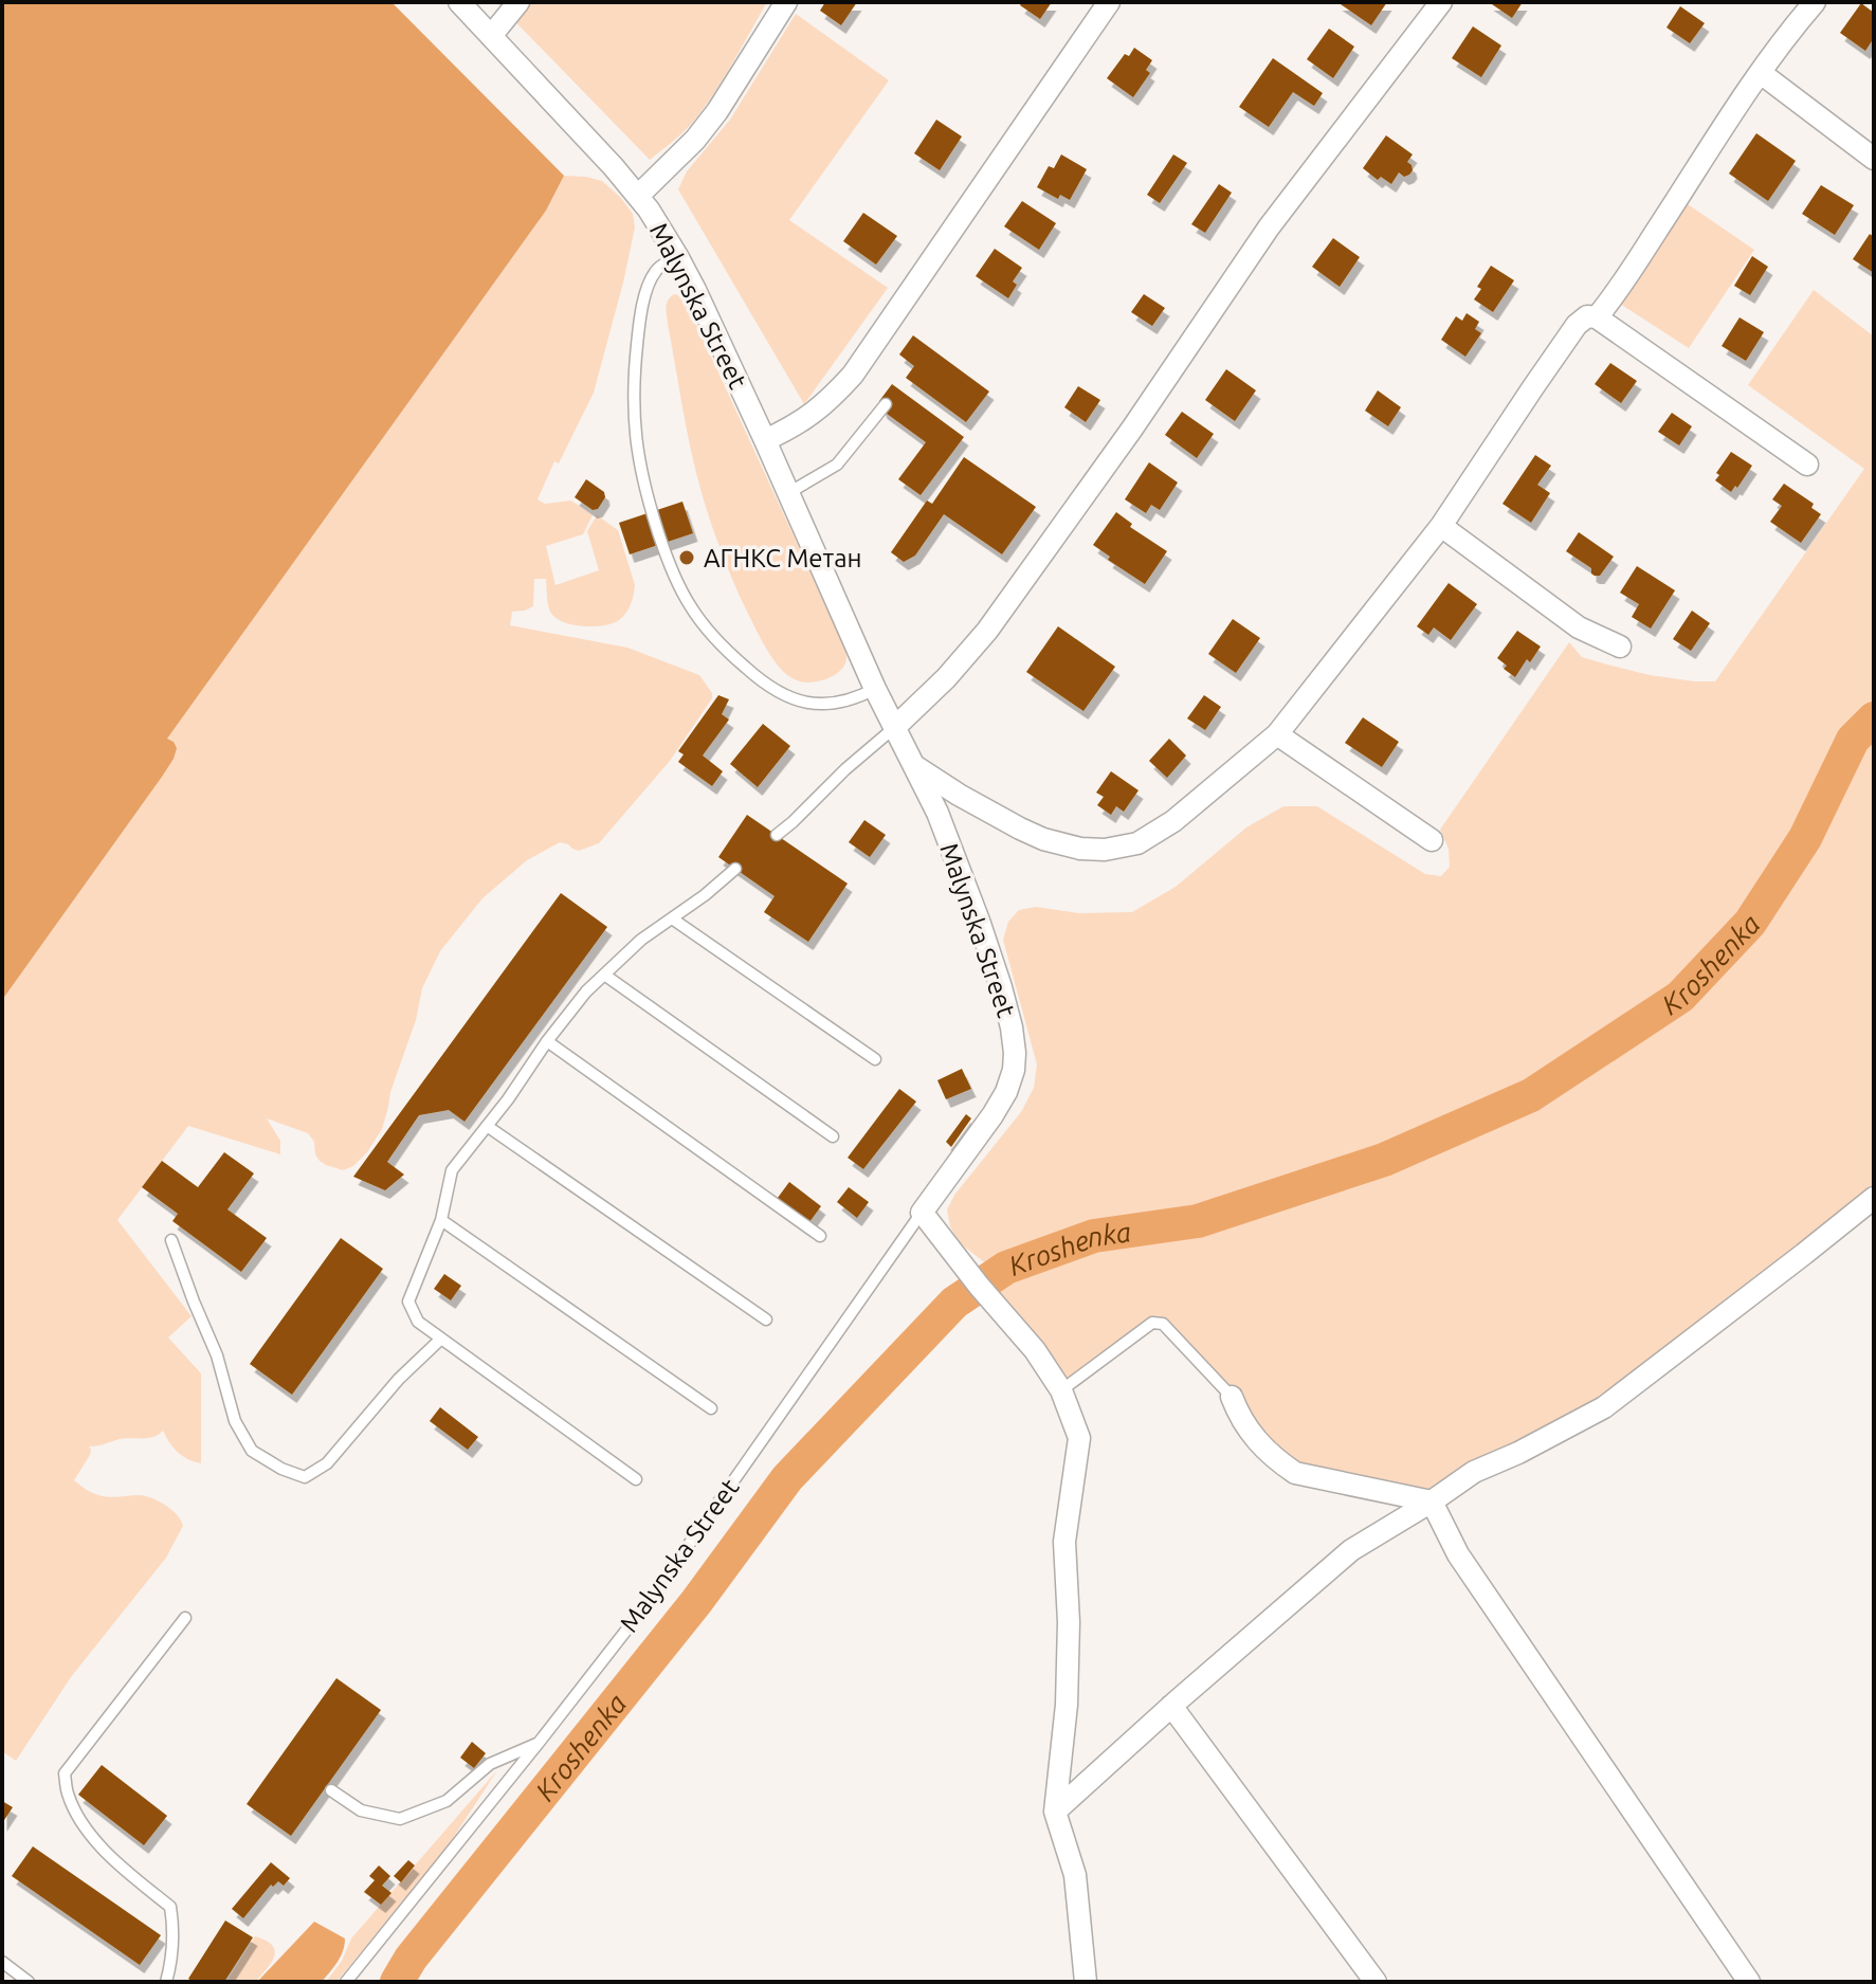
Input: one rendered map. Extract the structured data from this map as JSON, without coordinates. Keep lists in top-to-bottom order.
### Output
{
  "streets": {
    "street": ["Malynska Street"]
  },
  "water": ["Kroshenka"],
  "places": ["АГНКС Метан"]
}
